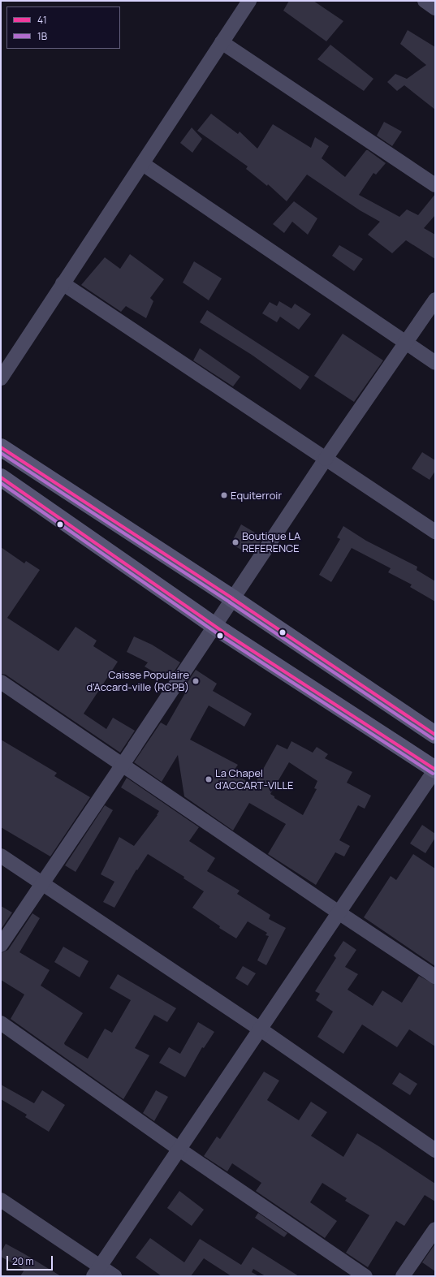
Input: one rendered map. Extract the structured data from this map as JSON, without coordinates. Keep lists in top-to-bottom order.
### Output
{
  "places": [
    "Equiterroir",
    "Boutique LA REFERENCE",
    "Caisse Populaire d'Accard-ville (RCPB)",
    "La Chapel d'ACCART-VILLE"
  ],
  "lines": ["transit line 41", "transit line 1B"],
  "legend": ["41", "1B"],
  "scale_bar": "20 m"
}
